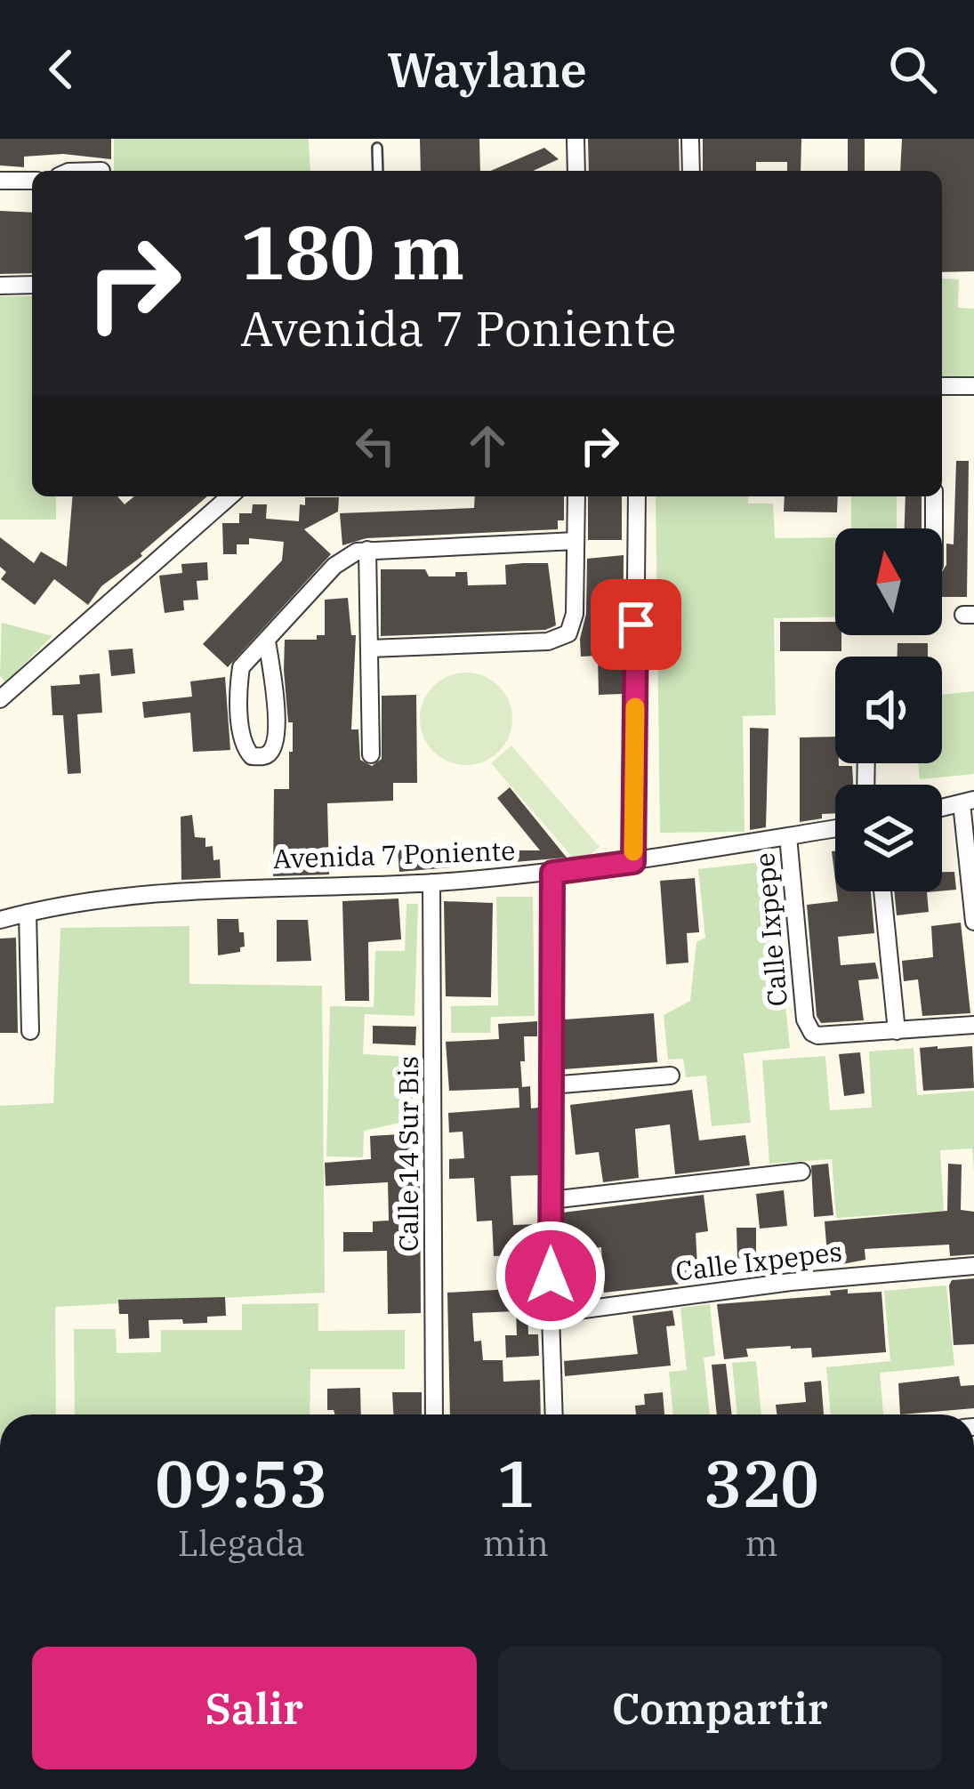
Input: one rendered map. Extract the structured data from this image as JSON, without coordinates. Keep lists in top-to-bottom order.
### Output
{
  "streets": {
    "street": [
      "Avenida 7 Poniente",
      "Calle Ixpepe",
      "Calle 14 Sur Bis",
      "Calle Ixpepes"
    ]
  },
  "crossings": [
    ["Avenida 7 Poniente", "Calle Ixpepe"],
    ["Avenida 7 Poniente", "Calle 14 Sur Bis"]
  ],
  "north": "top",
  "page": {
    "header": "Waylane",
    "turn": ["180 m", "Avenida 7 Poniente"],
    "eta": [
      "09:53",
      "Llegada",
      "1",
      "min",
      "320",
      "m"
    ],
    "buttons": ["Salir", "Compartir"]
  }
}
